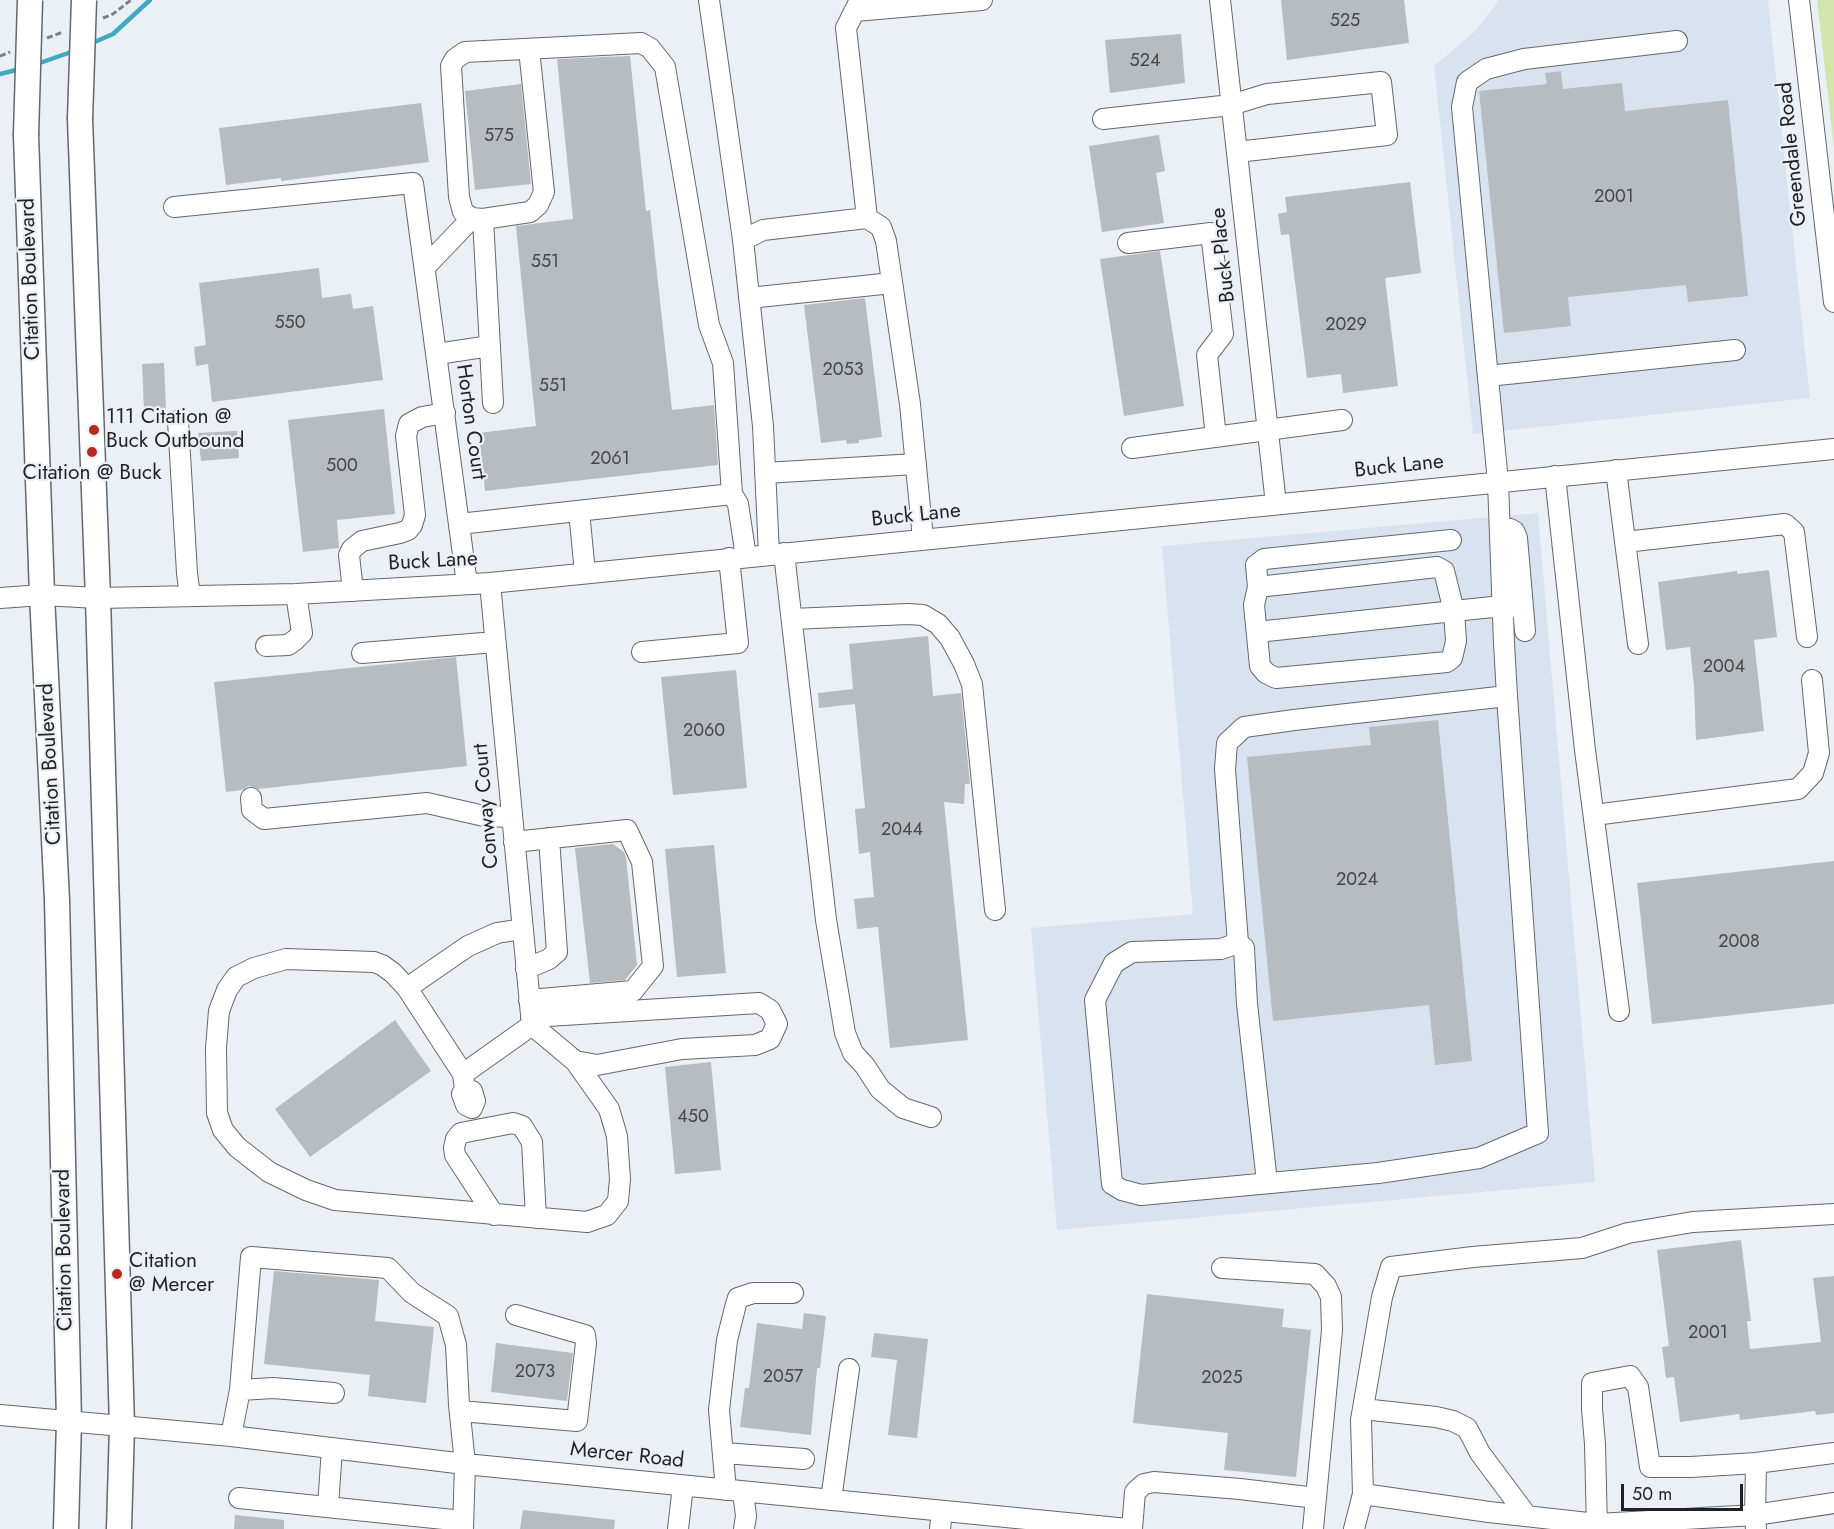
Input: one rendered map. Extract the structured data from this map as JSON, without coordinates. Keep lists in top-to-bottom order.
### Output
{
  "streets": {
    "main road": ["Citation Boulevard"],
    "street": [
      "Greendale Road",
      "Buck Place",
      "Horton Court",
      "Buck Lane",
      "Conway Court",
      "Mercer Road"
    ]
  },
  "crossings": [
    ["Buck Place", "Buck Lane"],
    ["Citation Boulevard", "Buck Lane"],
    ["Citation Boulevard", "Mercer Road"],
    ["Horton Court", "Buck Lane"],
    ["Buck Lane", "Conway Court"]
  ],
  "places": ["111 Citation @ Buck Outbound", "Citation @ Buck", "Citation @ Mercer"],
  "house_numbers": [
    "525",
    "524",
    "575",
    "2001",
    "551",
    "550",
    "2029",
    "2053",
    "551",
    "2061",
    "500",
    "2004",
    "2060",
    "2044",
    "2024",
    "2008",
    "450",
    "2001",
    "2073",
    "2057",
    "2025"
  ],
  "scale_bar": "50 m"
}
